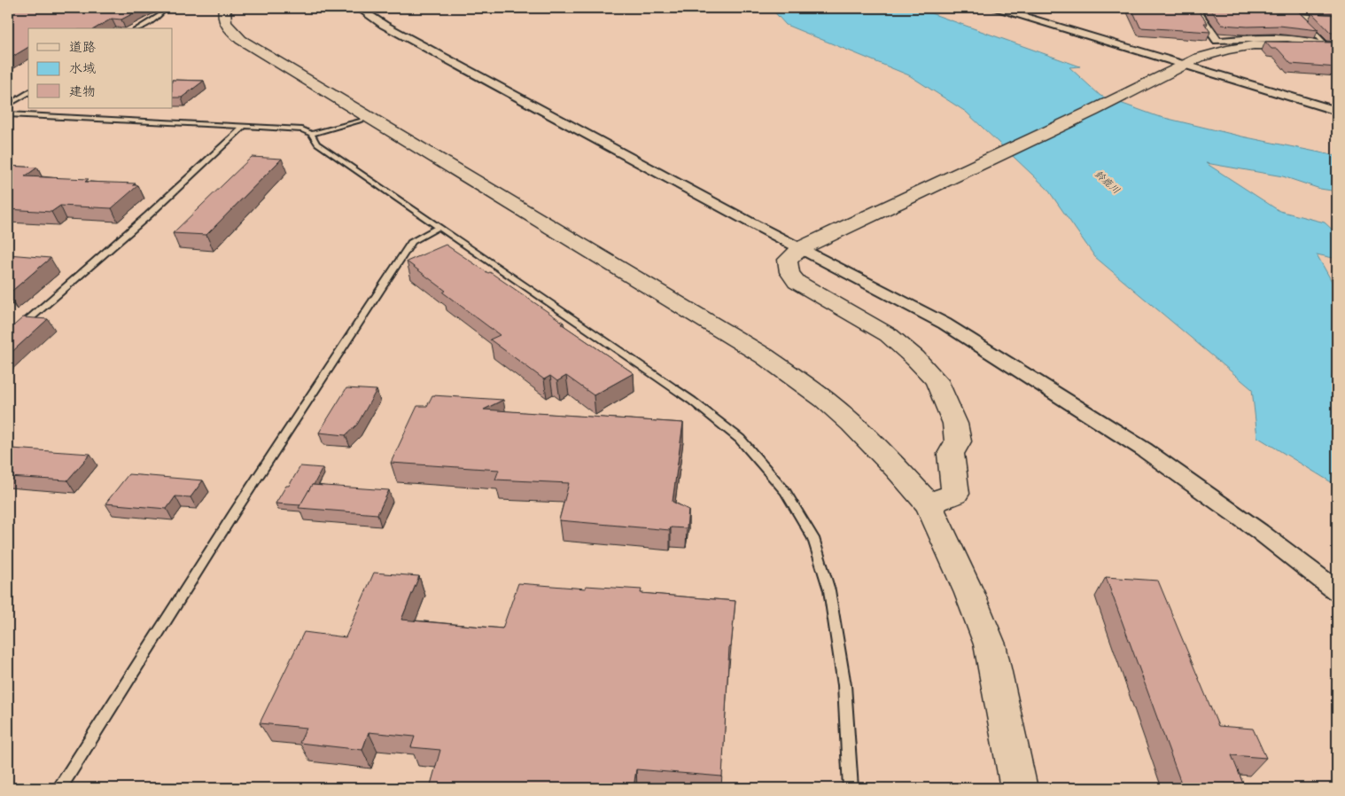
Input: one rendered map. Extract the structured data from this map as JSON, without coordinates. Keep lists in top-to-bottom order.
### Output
{
  "water": ["鈴鹿川"],
  "legend": ["道路", "水域", "建物"]
}
